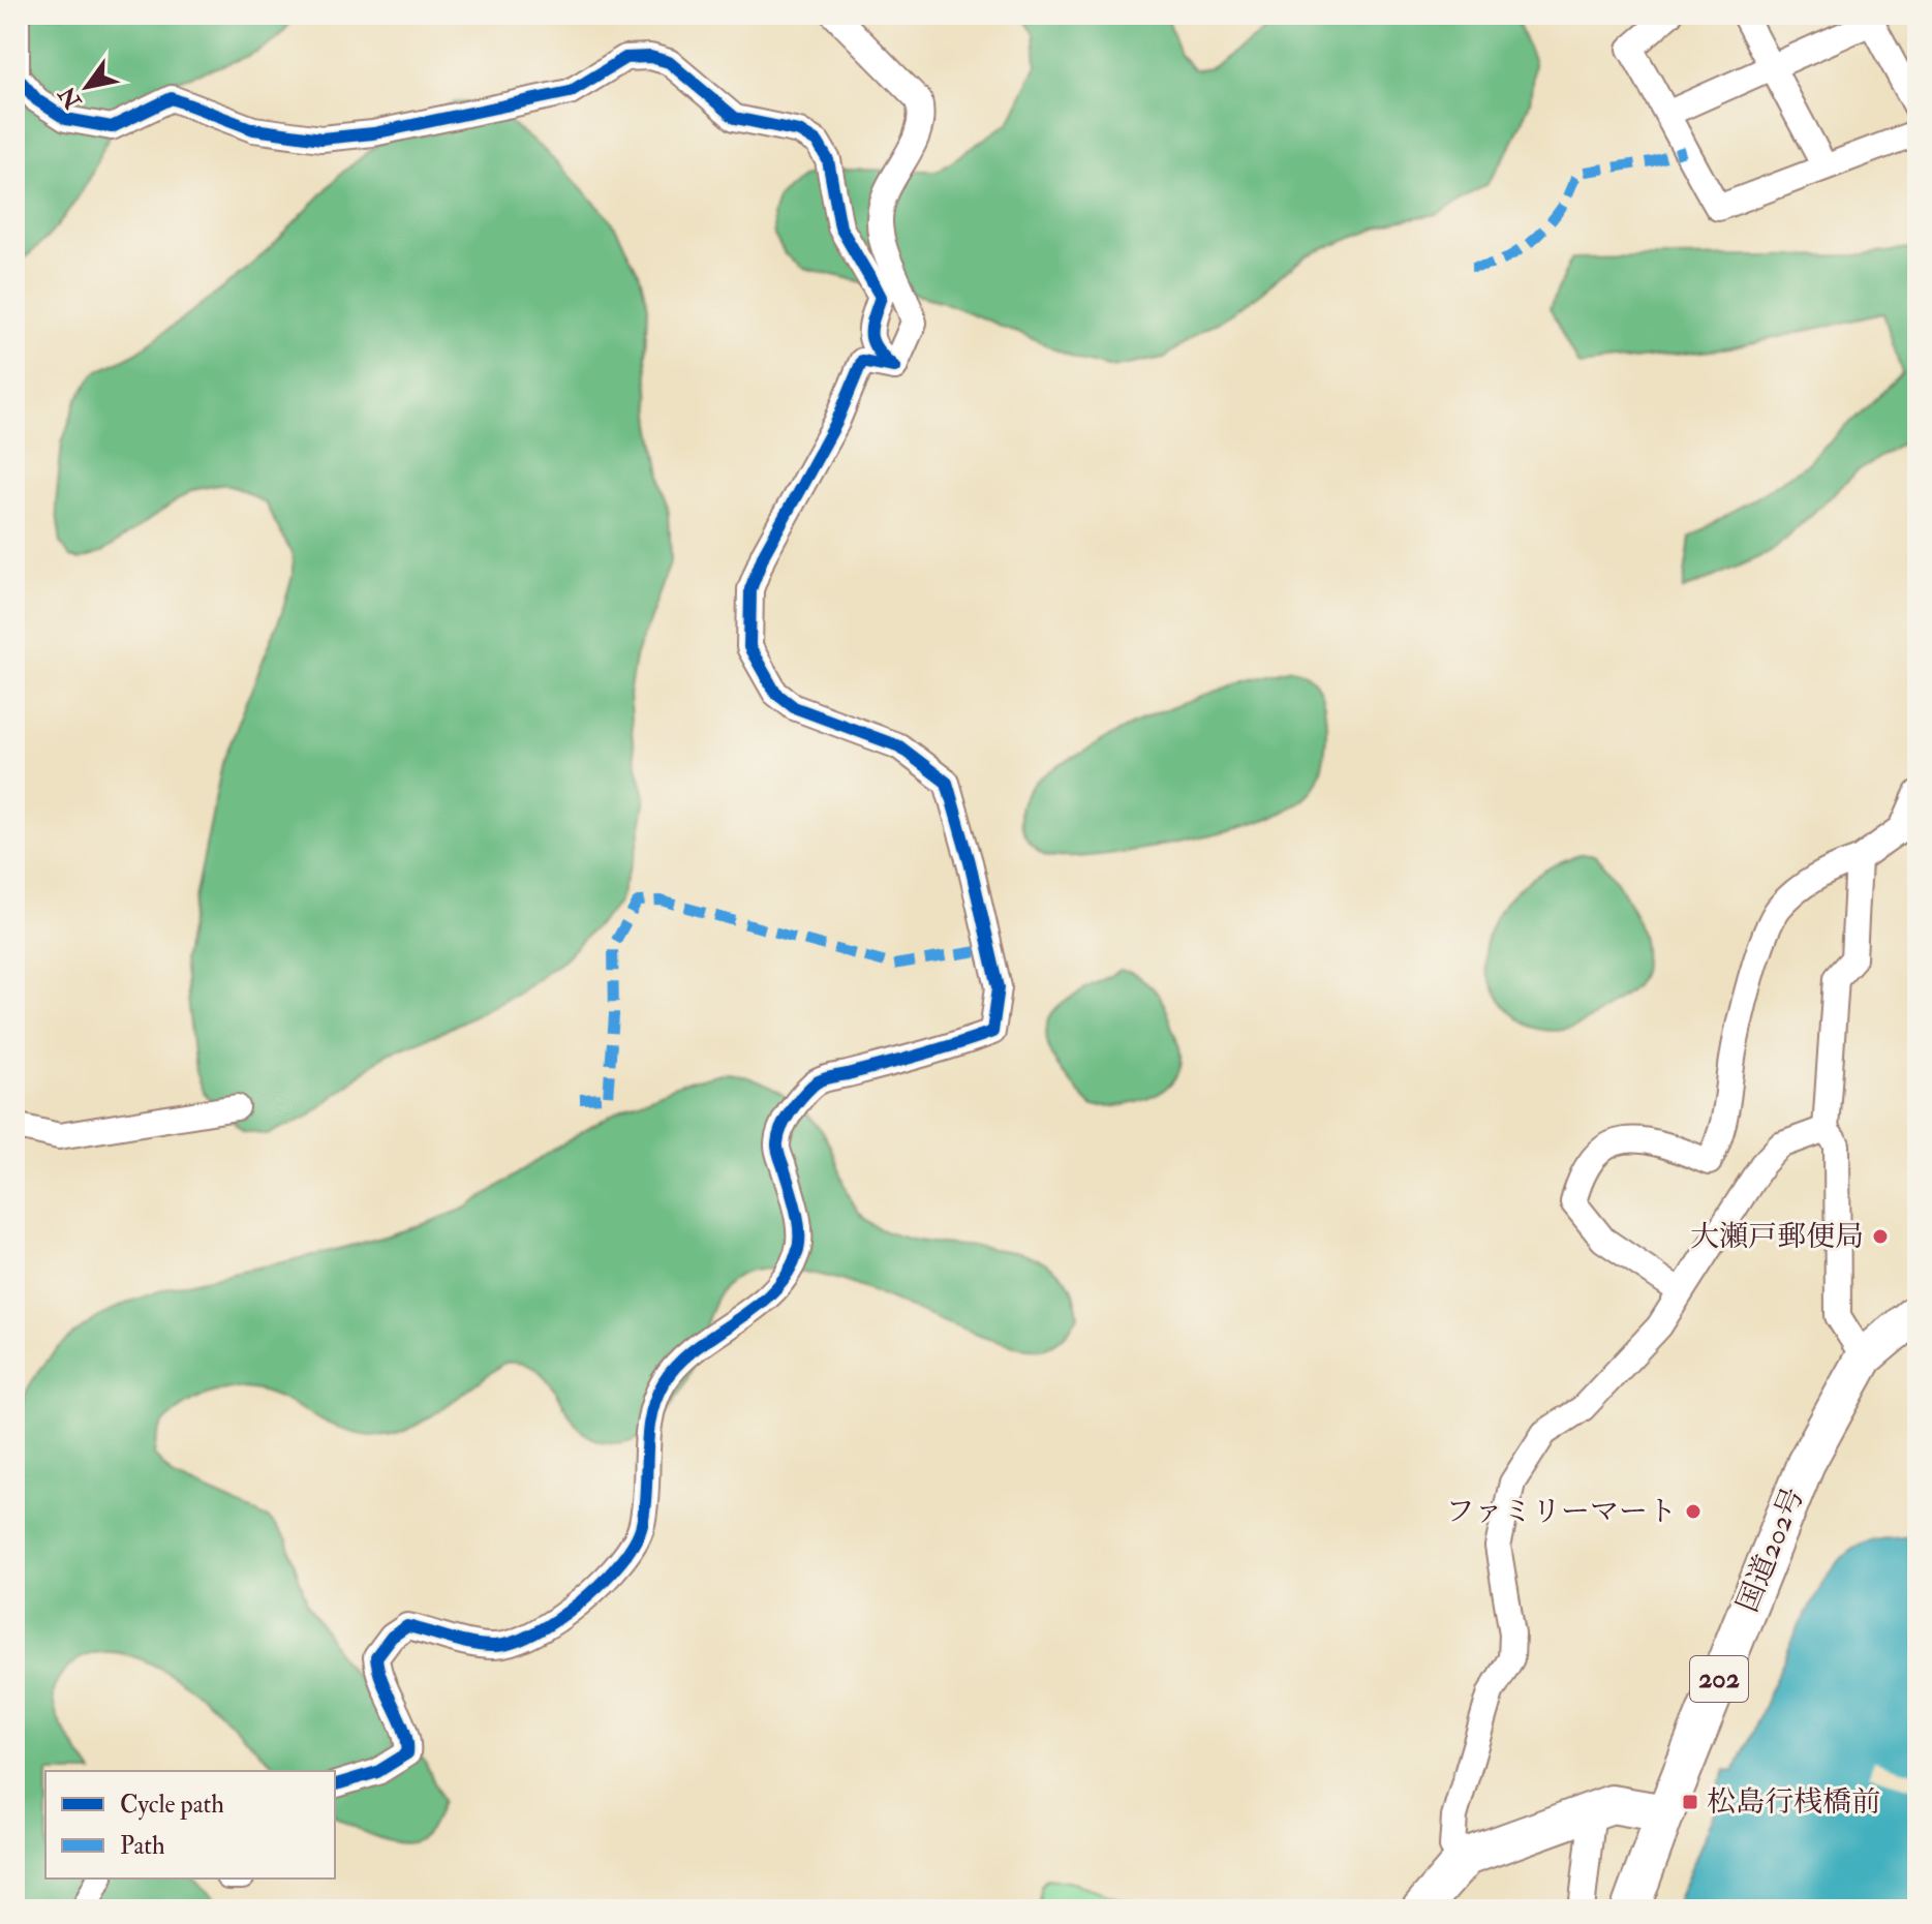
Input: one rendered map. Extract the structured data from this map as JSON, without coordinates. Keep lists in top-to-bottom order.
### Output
{
  "streets": {
    "highway": ["国道202号", "202"]
  },
  "places": {
    "other": ["大瀬戸郵便局", "ファミリーマート"],
    "transit": ["松島行桟橋前"]
  },
  "legend": ["Cycle path", "Path"],
  "north": "bottom left"
}
